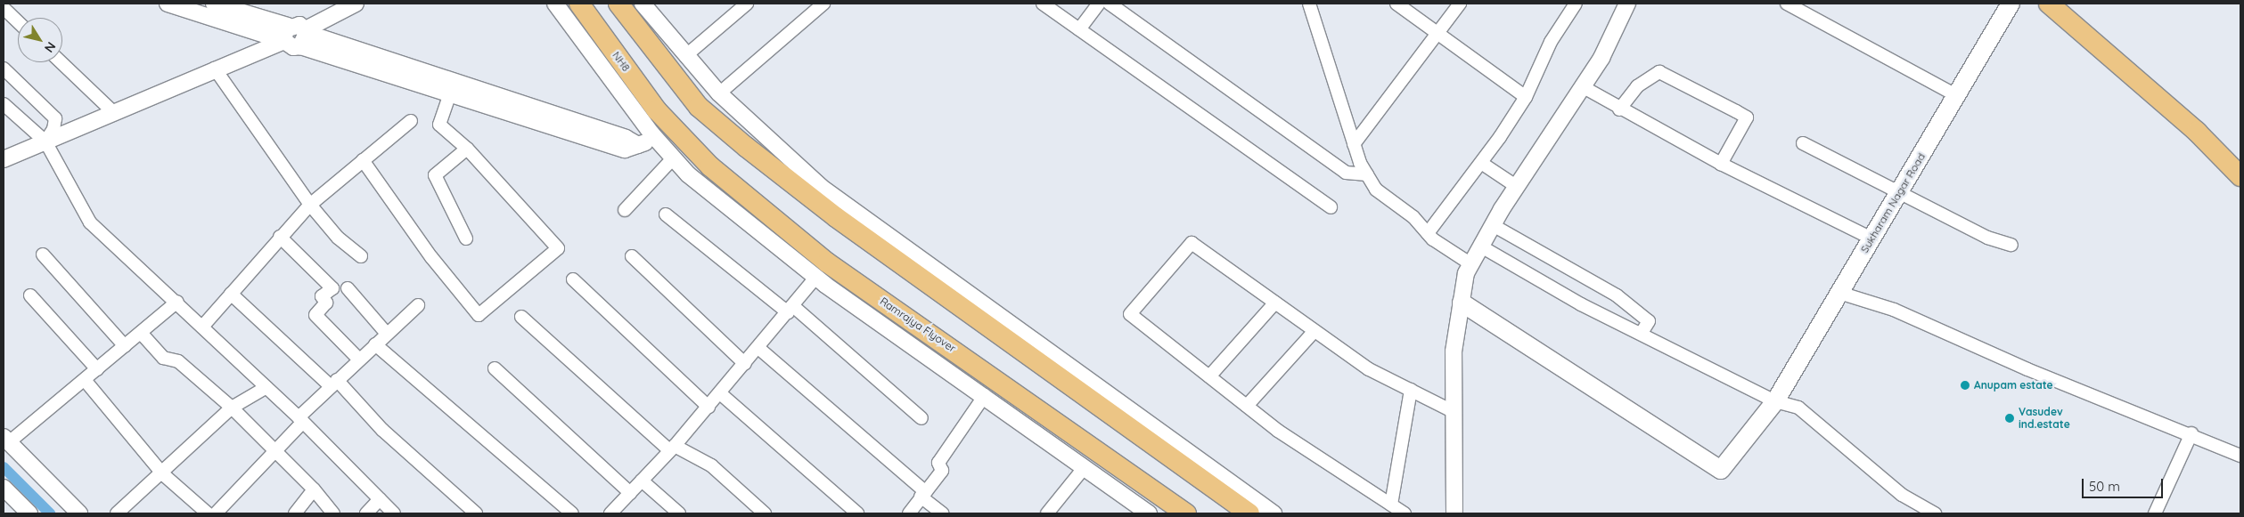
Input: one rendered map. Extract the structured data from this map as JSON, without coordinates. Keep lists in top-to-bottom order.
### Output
{
  "streets": {
    "main road": ["NH8", "Sukharam Nagar Road", "Ramrajya Flyover"]
  },
  "crossings": [
    ["NH8", "Ramrajya Flyover"]
  ],
  "places": ["Anupam estate", "Vasudev ind.estate"],
  "scale_bar": "50 m",
  "north": "bottom right"
}
